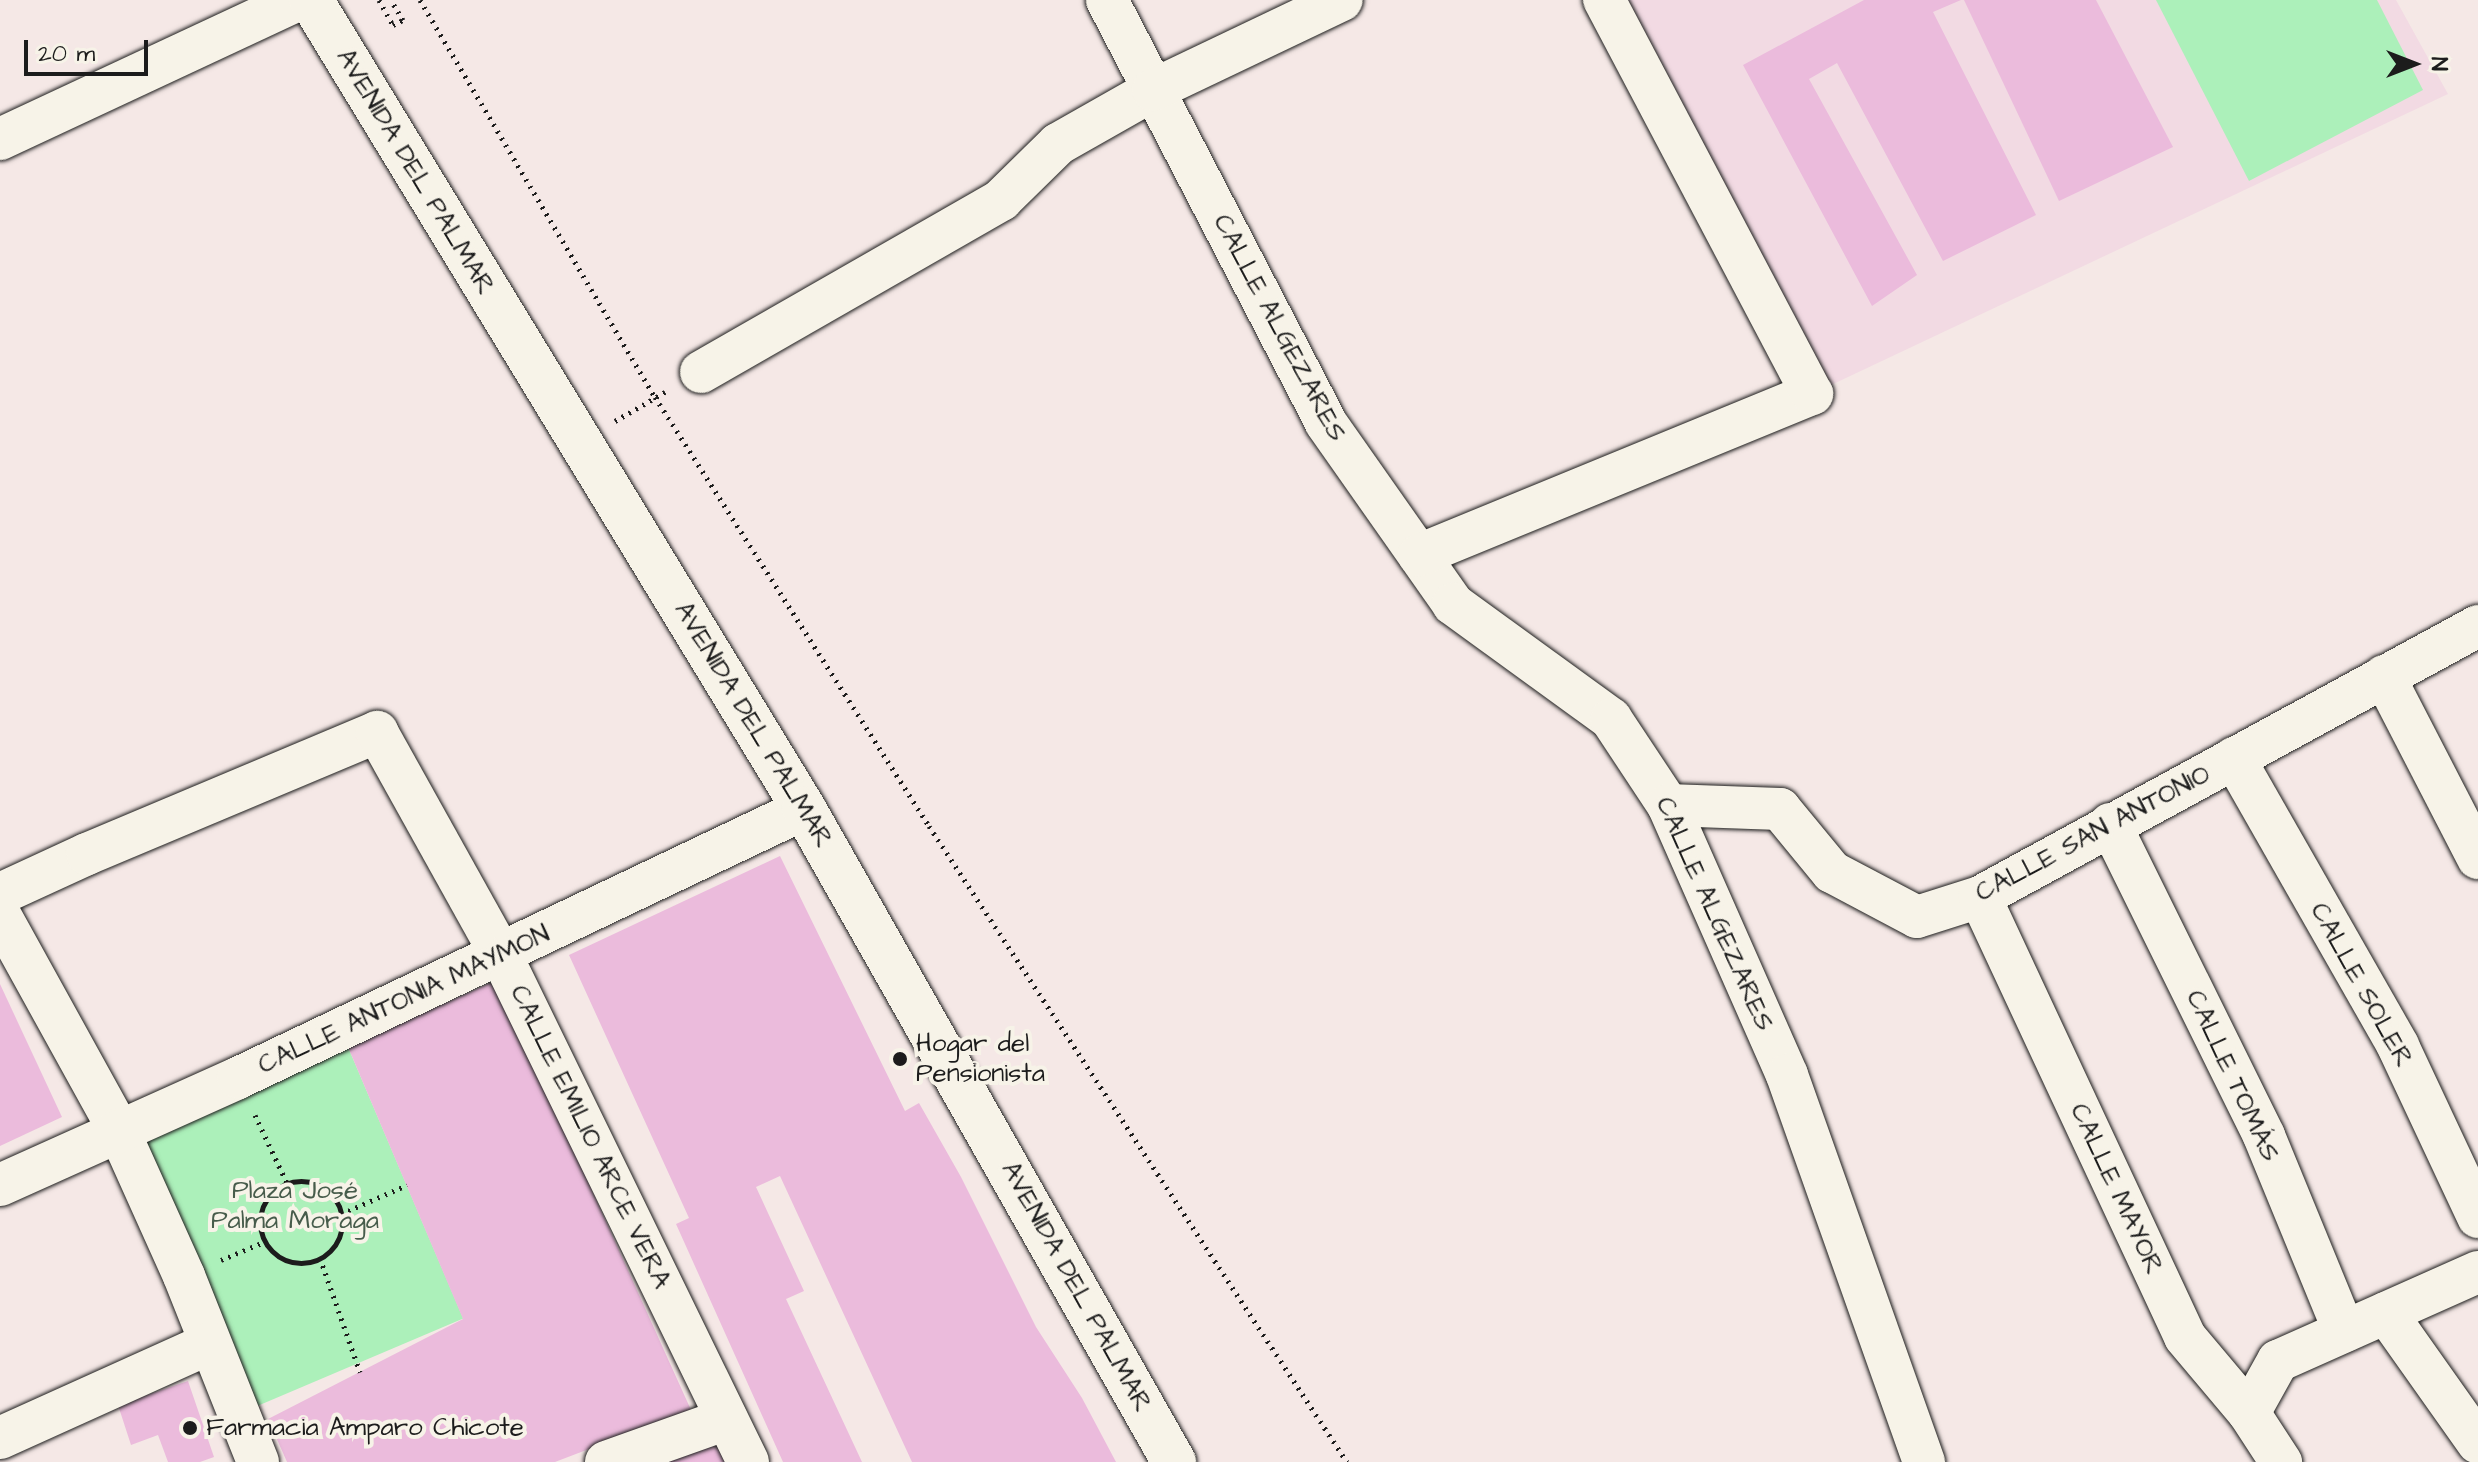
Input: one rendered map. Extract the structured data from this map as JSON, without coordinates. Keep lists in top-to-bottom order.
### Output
{
  "streets": {
    "main road": ["AVENIDA DEL PALMAR"],
    "street": [
      "CALLE ALGEZARES",
      "CALLE SAN ANTONIO",
      "CALLE SOLER",
      "CALLE ANTONIA MAYMON",
      "CALLE TOMÁS",
      "CALLE EMILIO ARCE VERA",
      "CALLE MAYOR"
    ]
  },
  "crossings": [
    ["AVENIDA DEL PALMAR", "CALLE ANTONIA MAYMON"],
    ["CALLE ALGEZARES", "CALLE SAN ANTONIO"],
    ["CALLE SAN ANTONIO", "CALLE SOLER"],
    ["CALLE SAN ANTONIO", "CALLE TOMÁS"],
    ["CALLE SAN ANTONIO", "CALLE MAYOR"],
    ["CALLE ANTONIA MAYMON", "CALLE EMILIO ARCE VERA"]
  ],
  "parks": ["Plaza José Palma Moraga"],
  "places": ["Hogar del Pensionista", "Farmacia Amparo Chicote"],
  "scale_bar": "20 m",
  "north": "right"
}
